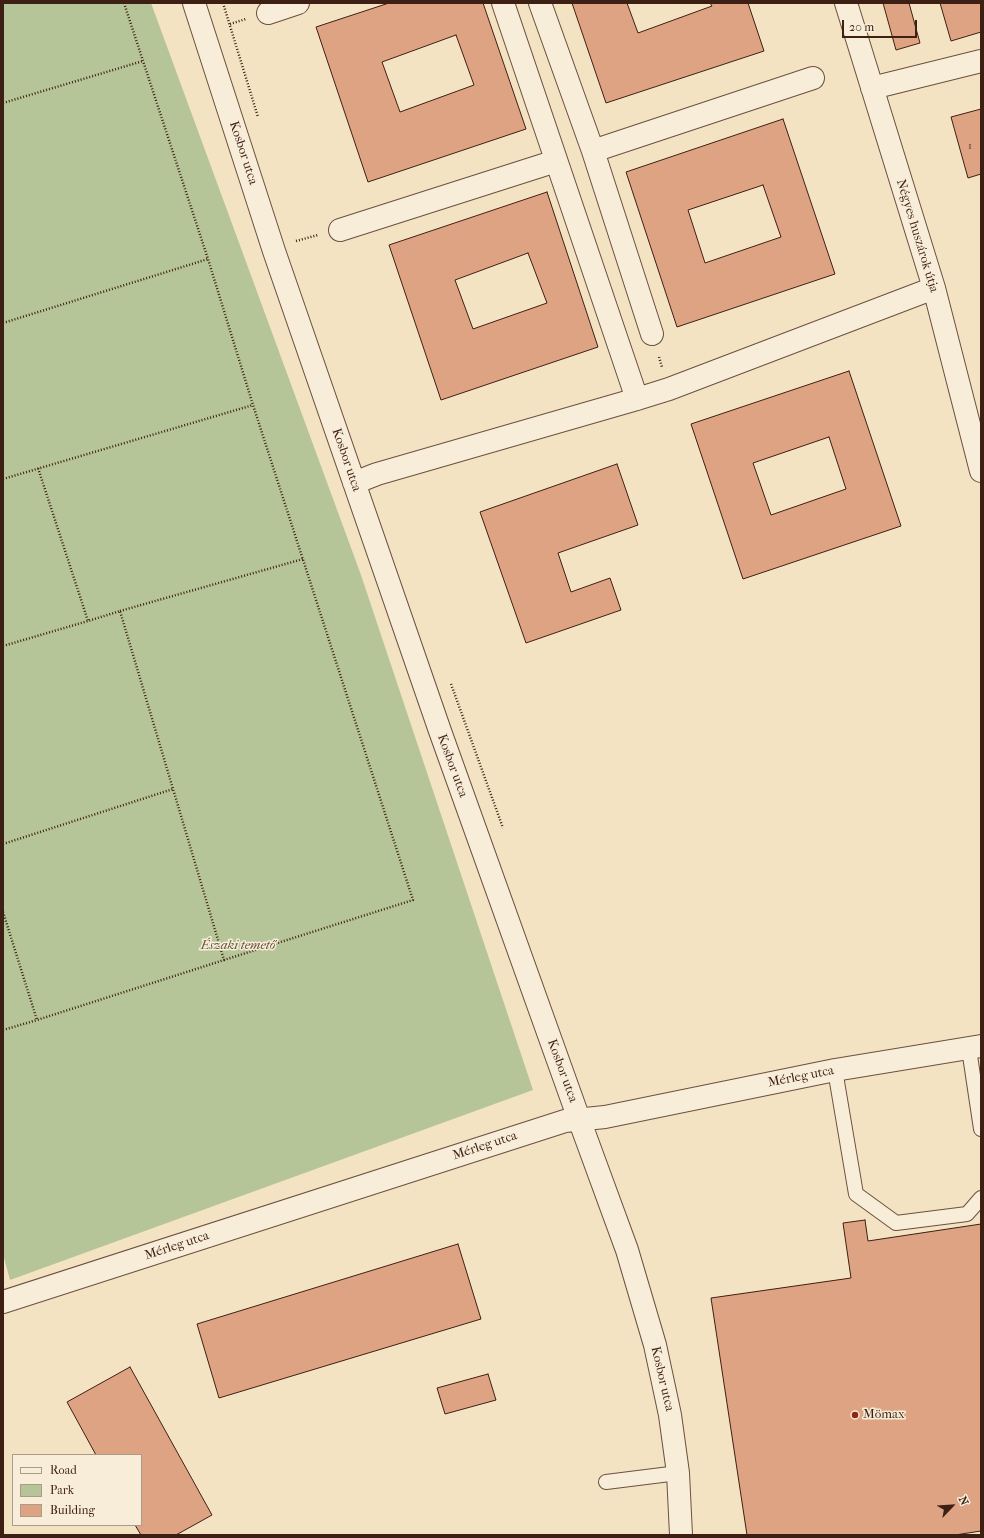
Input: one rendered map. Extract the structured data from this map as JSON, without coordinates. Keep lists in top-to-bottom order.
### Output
{
  "streets": {
    "street": ["Kosbor utca", "Négyes huszárok útja", "Mérleg utca"]
  },
  "crossings": [
    ["Kosbor utca", "Mérleg utca"]
  ],
  "parks": ["Északi temető"],
  "places": ["Mömax"],
  "house_numbers": ["1"],
  "legend": ["Road", "Park", "Building"],
  "scale_bar": "20 m",
  "north": "top right"
}
